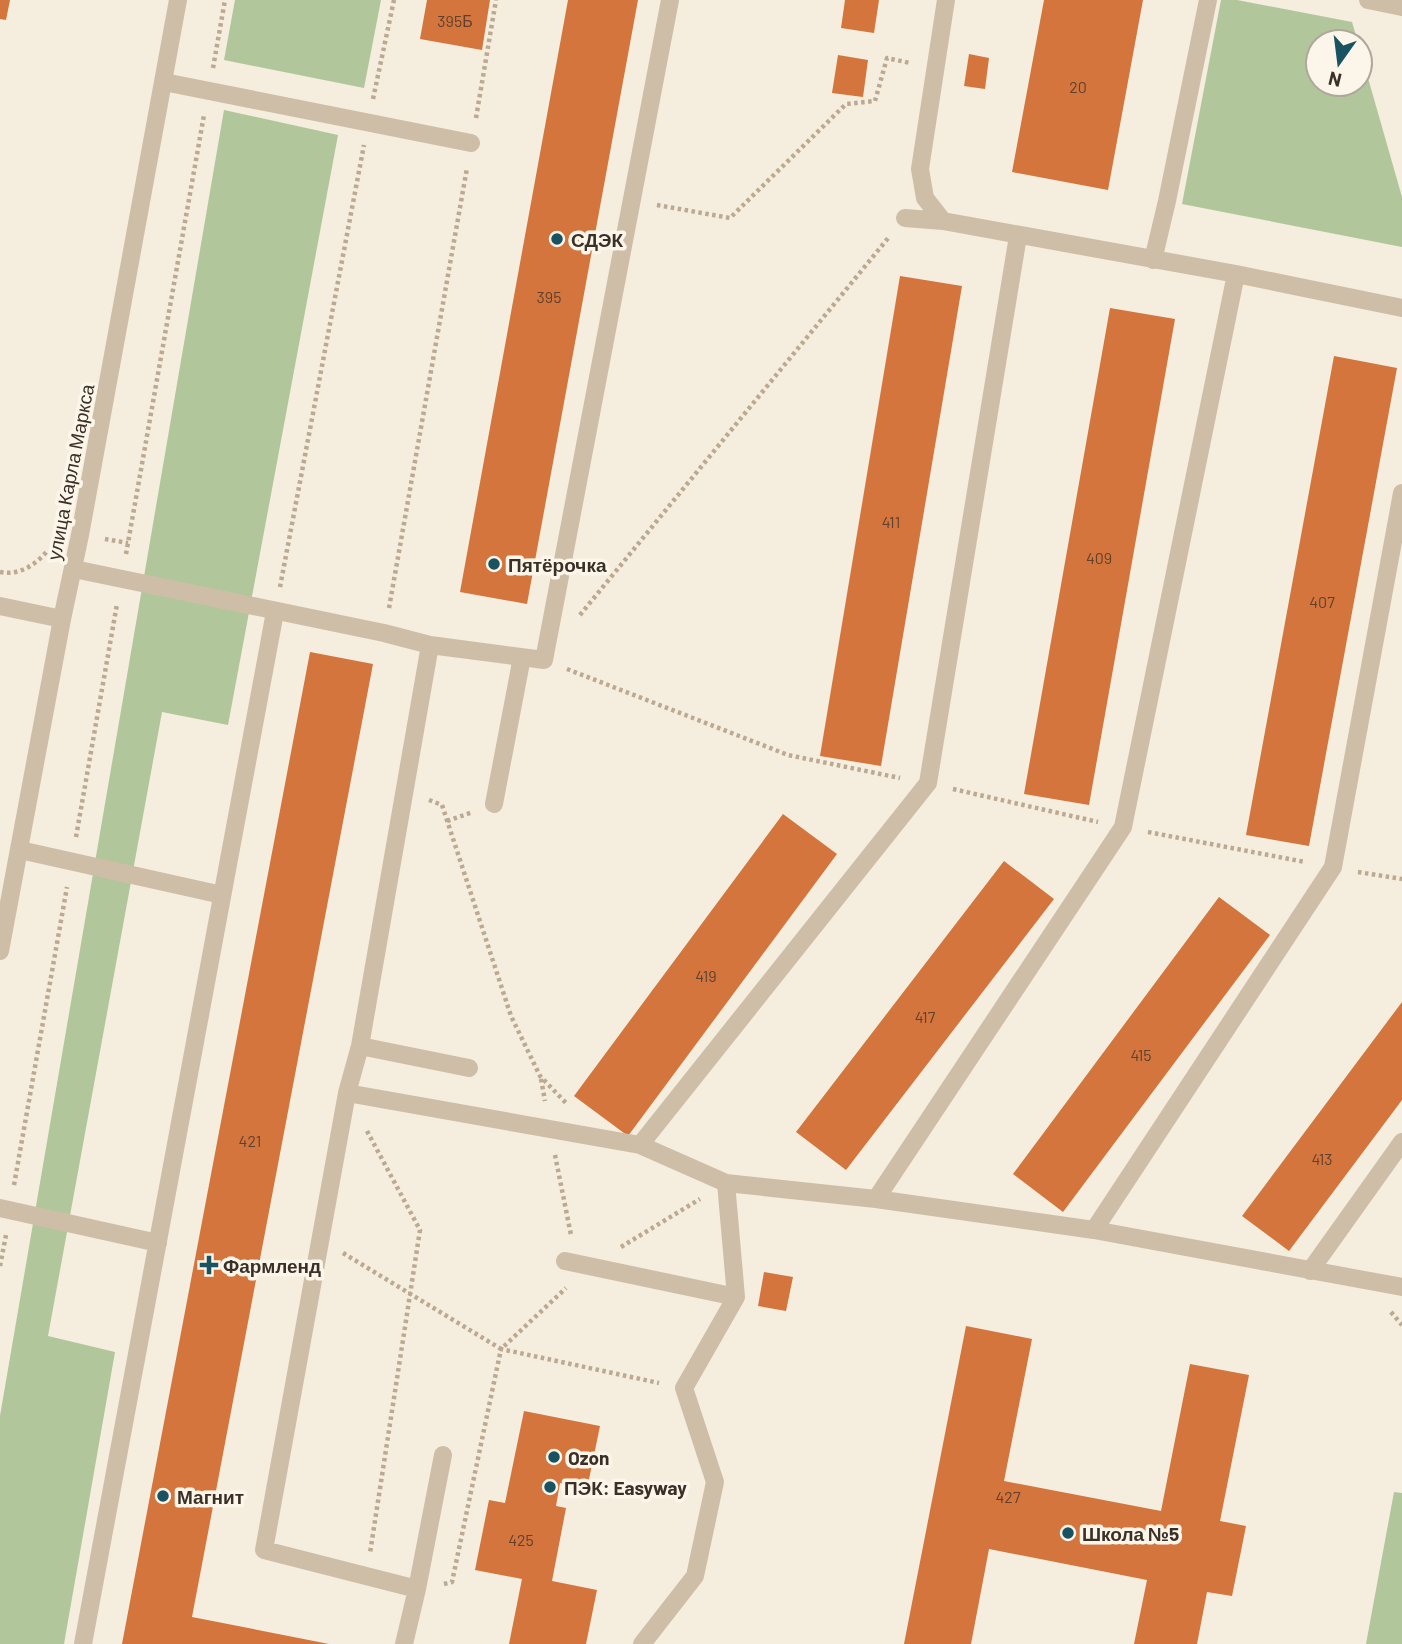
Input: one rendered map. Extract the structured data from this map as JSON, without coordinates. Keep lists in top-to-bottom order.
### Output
{
  "streets": {
    "street": ["улица Карла Маркса"]
  },
  "places": {
    "other": [
      "СДЭК",
      "Пятёрочка",
      "Ozon",
      "ПЭК: Easyway",
      "Магнит",
      "Школа №5"
    ],
    "health": ["Фармленд"]
  },
  "house_numbers": [
    "395Б",
    "20",
    "395",
    "411",
    "409",
    "407",
    "419",
    "417",
    "415",
    "421",
    "413",
    "427",
    "425"
  ],
  "north": "bottom"
}
